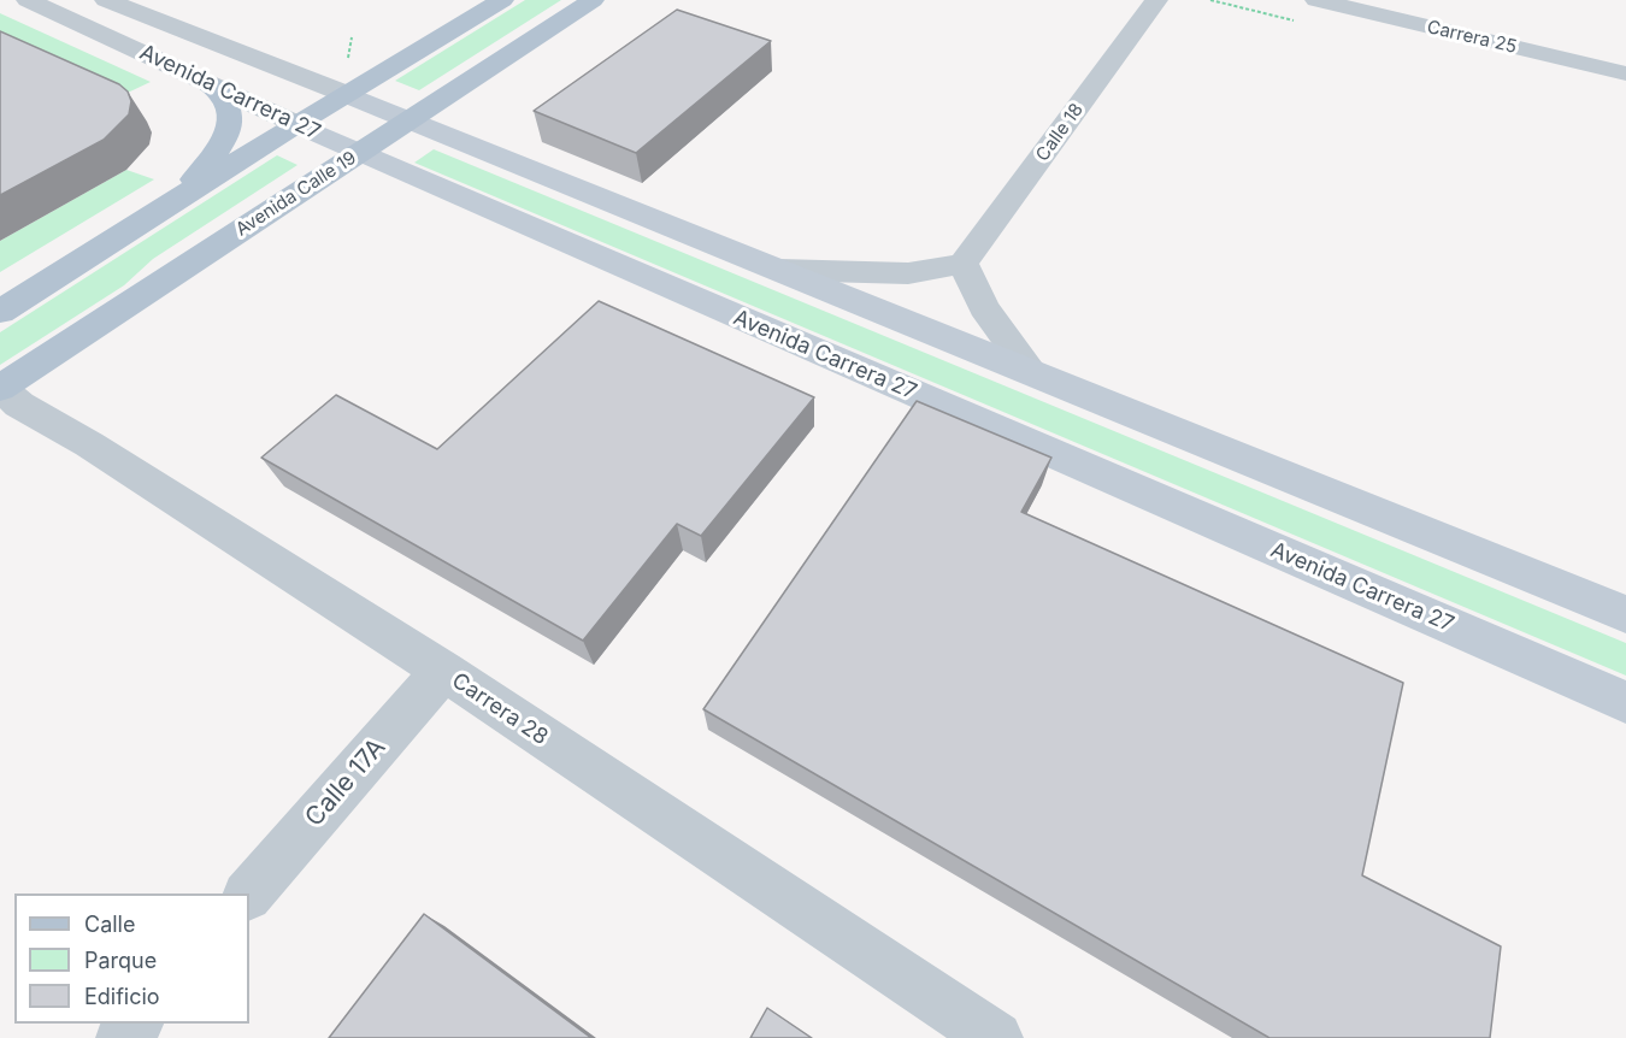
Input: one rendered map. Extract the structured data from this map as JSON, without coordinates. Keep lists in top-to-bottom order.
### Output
{
  "streets": {
    "main road": ["Avenida Carrera 27", "Avenida Calle 19"],
    "street": [
      "Carrera 25",
      "Calle 18",
      "Carrera 28",
      "Calle 17A"
    ]
  },
  "crossings": [
    ["Avenida Carrera 27", "Avenida Calle 19"],
    ["Avenida Calle 19", "Carrera 28"],
    ["Carrera 28", "Calle 17A"]
  ],
  "legend": ["Calle", "Parque", "Edificio"]
}
